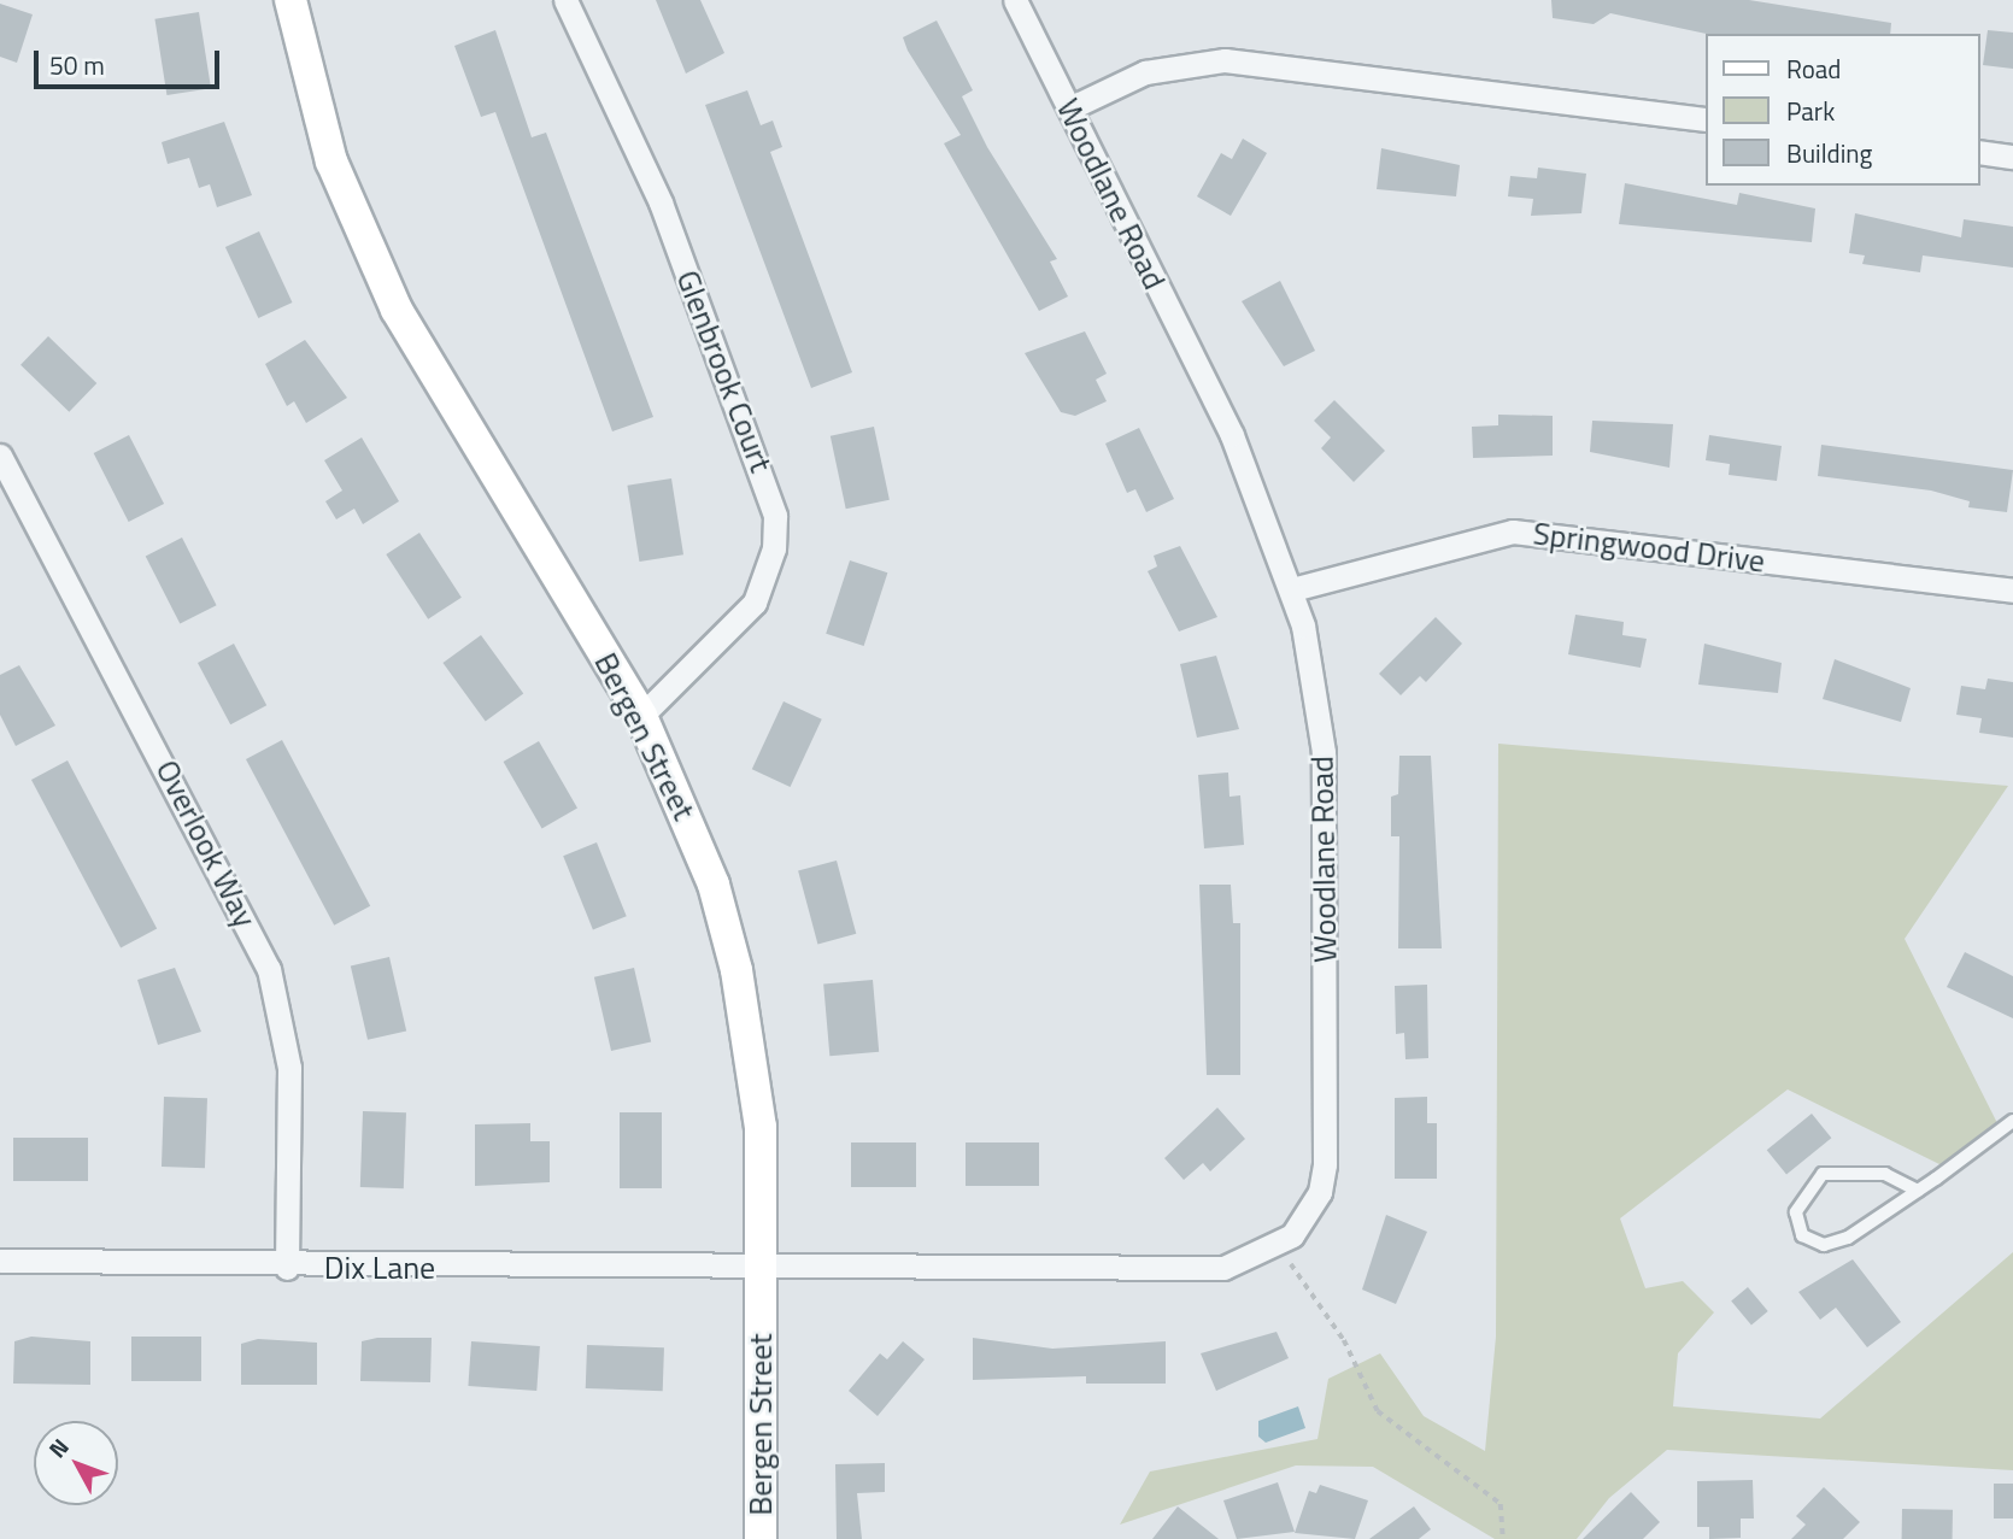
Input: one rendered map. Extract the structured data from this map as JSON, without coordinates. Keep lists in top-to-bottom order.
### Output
{
  "streets": {
    "street": [
      "Woodlane Road",
      "Glenbrook Court",
      "Springwood Drive",
      "Bergen Street",
      "Overlook Way",
      "Dix Lane"
    ]
  },
  "crossings": [
    ["Woodlane Road", "Springwood Drive"],
    ["Woodlane Road", "Bergen Street"],
    ["Woodlane Road", "Dix Lane"],
    ["Glenbrook Court", "Bergen Street"],
    ["Bergen Street", "Dix Lane"],
    ["Overlook Way", "Dix Lane"]
  ],
  "legend": ["Road", "Park", "Building"],
  "scale_bar": "50 m",
  "north": "top left"
}
